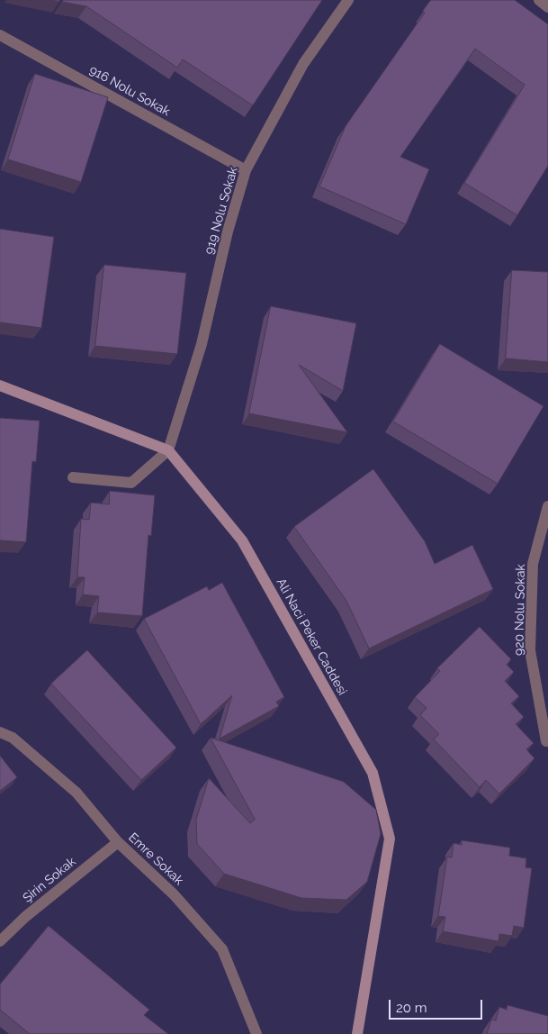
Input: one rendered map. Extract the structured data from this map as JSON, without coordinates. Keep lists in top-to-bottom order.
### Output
{
  "streets": {
    "street": [
      "916 Nolu Sokak",
      "919 Nolu Sokak",
      "920 Nolu Sokak",
      "Ali Naci Peker Caddesi",
      "Emre Sokak",
      "Şirin Sokak"
    ]
  },
  "crossings": [
    ["916 Nolu Sokak", "919 Nolu Sokak"],
    ["919 Nolu Sokak", "Ali Naci Peker Caddesi"],
    ["Emre Sokak", "Şirin Sokak"]
  ],
  "scale_bar": "20 m"
}
